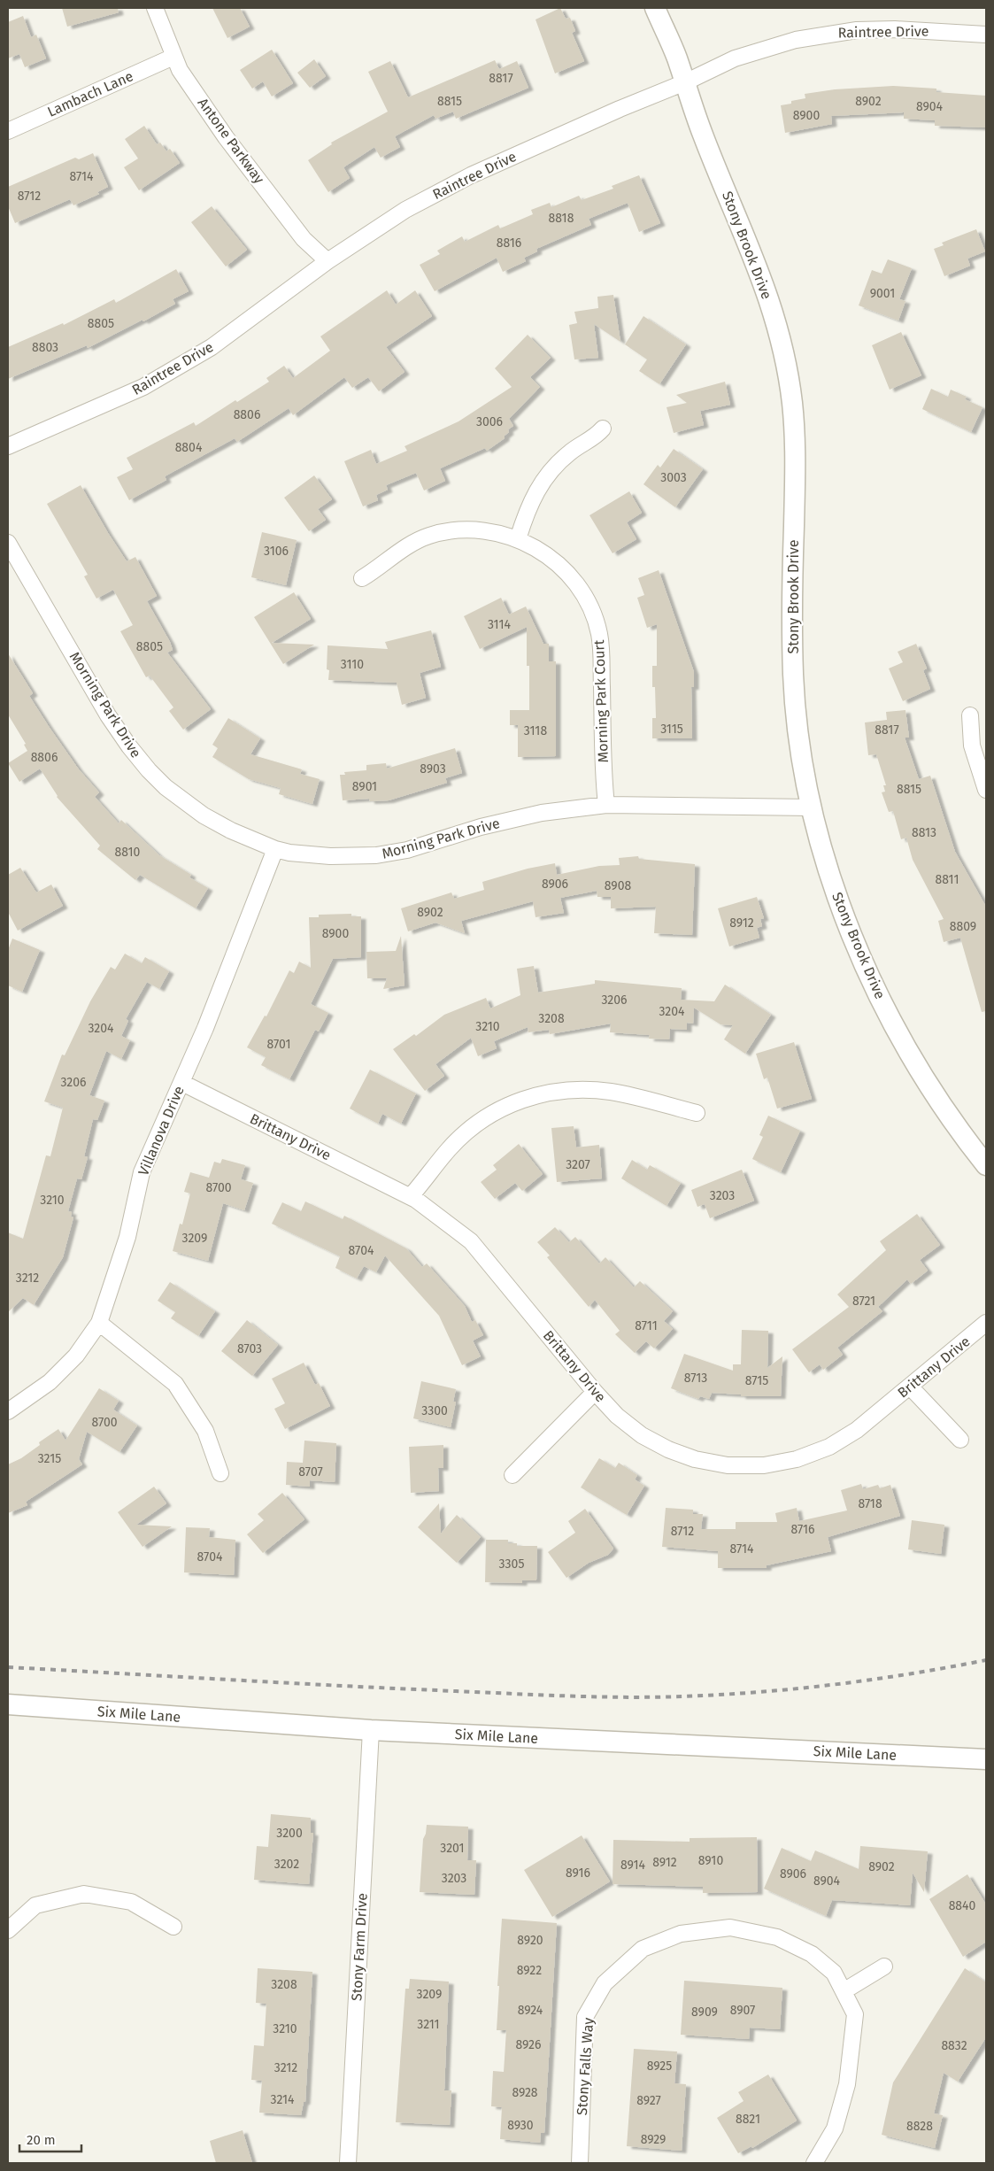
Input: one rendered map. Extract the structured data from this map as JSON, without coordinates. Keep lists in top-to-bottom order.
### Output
{
  "streets": {
    "street": [
      "Raintree Drive",
      "Lambach Lane",
      "Antone Parkway",
      "Stony Brook Drive",
      "Morning Park Court",
      "Morning Park Drive",
      "Villanova Drive",
      "Brittany Drive",
      "Six Mile Lane",
      "Stony Farm Drive",
      "Stony Falls Way"
    ]
  },
  "crossings": [
    ["Raintree Drive", "Antone Parkway"],
    ["Raintree Drive", "Stony Brook Drive"],
    ["Lambach Lane", "Antone Parkway"],
    ["Stony Brook Drive", "Morning Park Drive"],
    ["Morning Park Court", "Morning Park Drive"],
    ["Morning Park Drive", "Villanova Drive"],
    ["Villanova Drive", "Brittany Drive"],
    ["Six Mile Lane", "Stony Farm Drive"]
  ],
  "house_numbers": [
    "8817",
    "8815",
    "8902",
    "8904",
    "8900",
    "8714",
    "8712",
    "8818",
    "8816",
    "9001",
    "8805",
    "8803",
    "8806",
    "3006",
    "8804",
    "3003",
    "3106",
    "3114",
    "8805",
    "3110",
    "3115",
    "8817",
    "3118",
    "8806",
    "8903",
    "8901",
    "8815",
    "8813",
    "8810",
    "8811",
    "8906",
    "8908",
    "8902",
    "8912",
    "8809",
    "8900",
    "3206",
    "3204",
    "3208",
    "3210",
    "3204",
    "8701",
    "3206",
    "3207",
    "8700",
    "3203",
    "3210",
    "3209",
    "8704",
    "3212",
    "8721",
    "8711",
    "8703",
    "8713",
    "8715",
    "3300",
    "8700",
    "3215",
    "8707",
    "8718",
    "8716",
    "8712",
    "8714",
    "8704",
    "3305",
    "3200",
    "3201",
    "8910",
    "8912",
    "3202",
    "8914",
    "8902",
    "8916",
    "8906",
    "3203",
    "8904",
    "8840",
    "8920",
    "8922",
    "3208",
    "3209",
    "8924",
    "8907",
    "8909",
    "3211",
    "3210",
    "8926",
    "8832",
    "8925",
    "3212",
    "8928",
    "3214",
    "8927",
    "8821",
    "8930",
    "8828",
    "8929"
  ],
  "scale_bar": "20 m"
}
